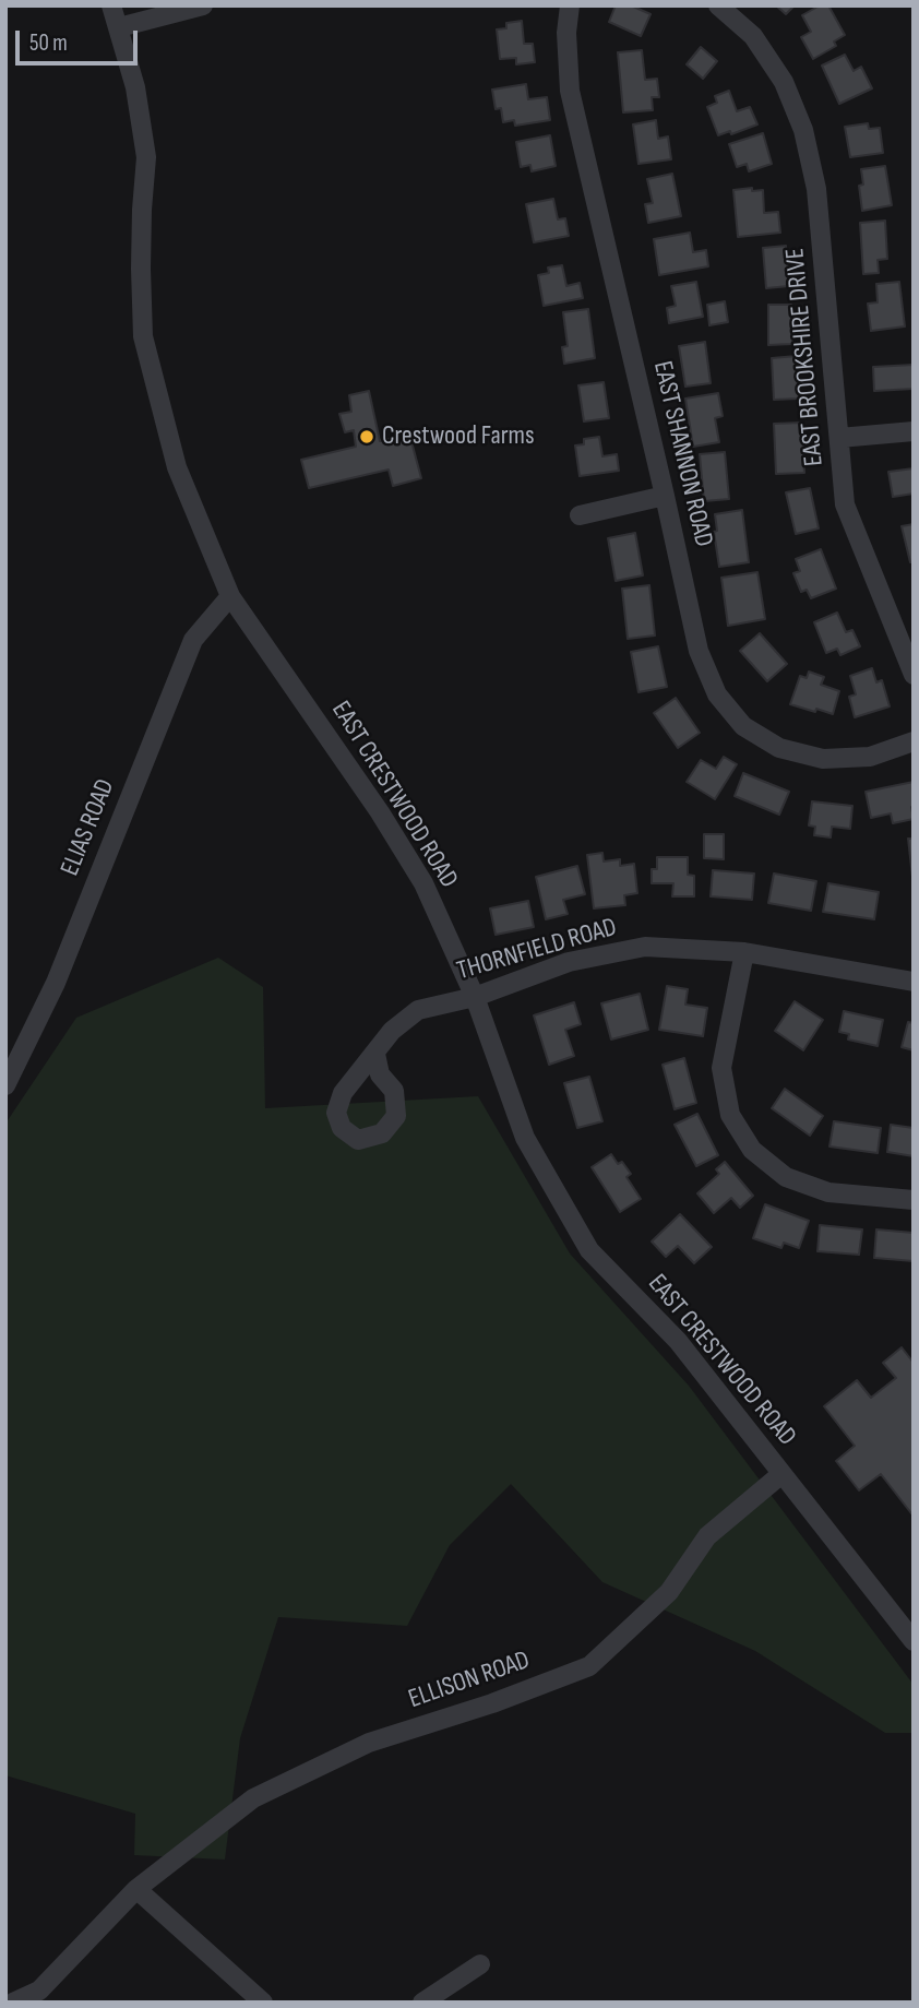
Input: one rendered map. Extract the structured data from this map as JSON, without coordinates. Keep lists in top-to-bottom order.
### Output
{
  "streets": {
    "street": [
      "EAST BROOKSHIRE DRIVE",
      "EAST SHANNON ROAD",
      "EAST CRESTWOOD ROAD",
      "ELIAS ROAD",
      "THORNFIELD ROAD",
      "ELLISON ROAD"
    ]
  },
  "crossings": [
    ["EAST CRESTWOOD ROAD", "ELIAS ROAD"],
    ["EAST CRESTWOOD ROAD", "THORNFIELD ROAD"],
    ["EAST CRESTWOOD ROAD", "ELLISON ROAD"]
  ],
  "places": ["Crestwood Farms"],
  "scale_bar": "50 m"
}
